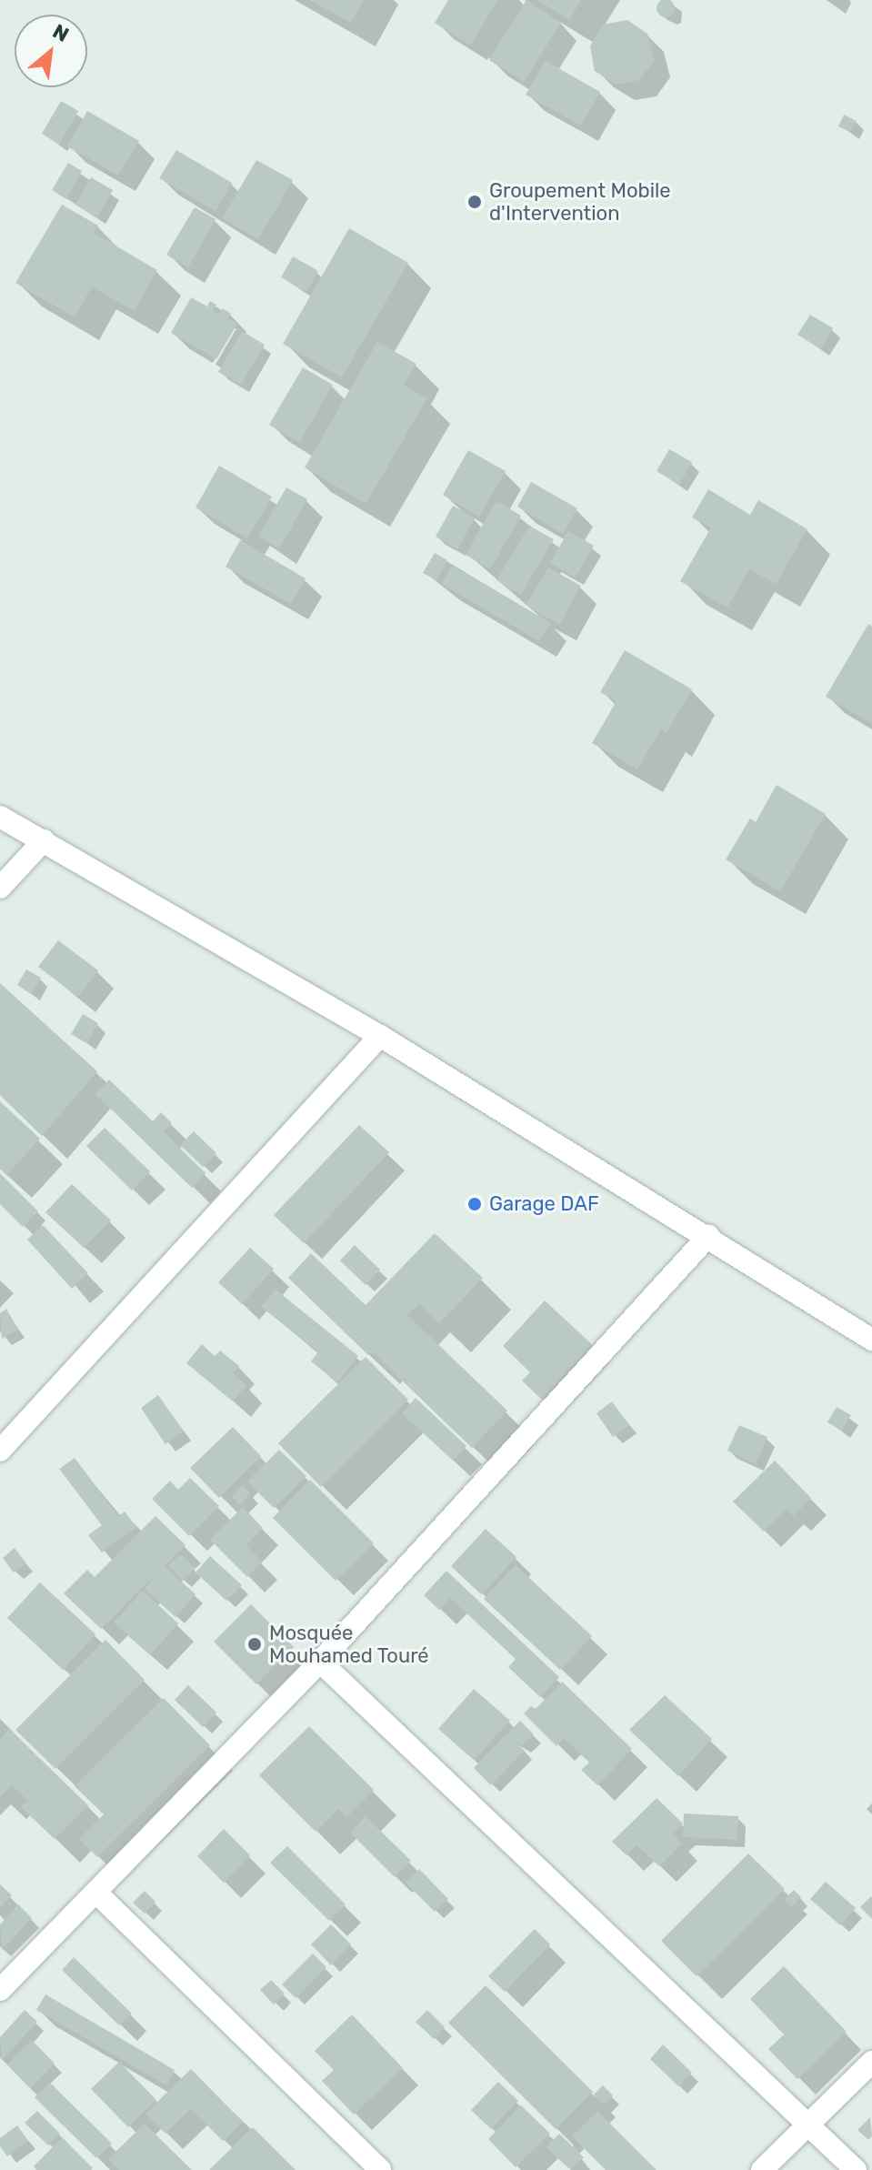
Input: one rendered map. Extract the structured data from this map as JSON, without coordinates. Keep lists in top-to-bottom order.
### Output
{
  "places": ["Groupement Mobile d'Intervention", "Garage DAF", "Mosquée Mouhamed Touré"],
  "north": "top right"
}
